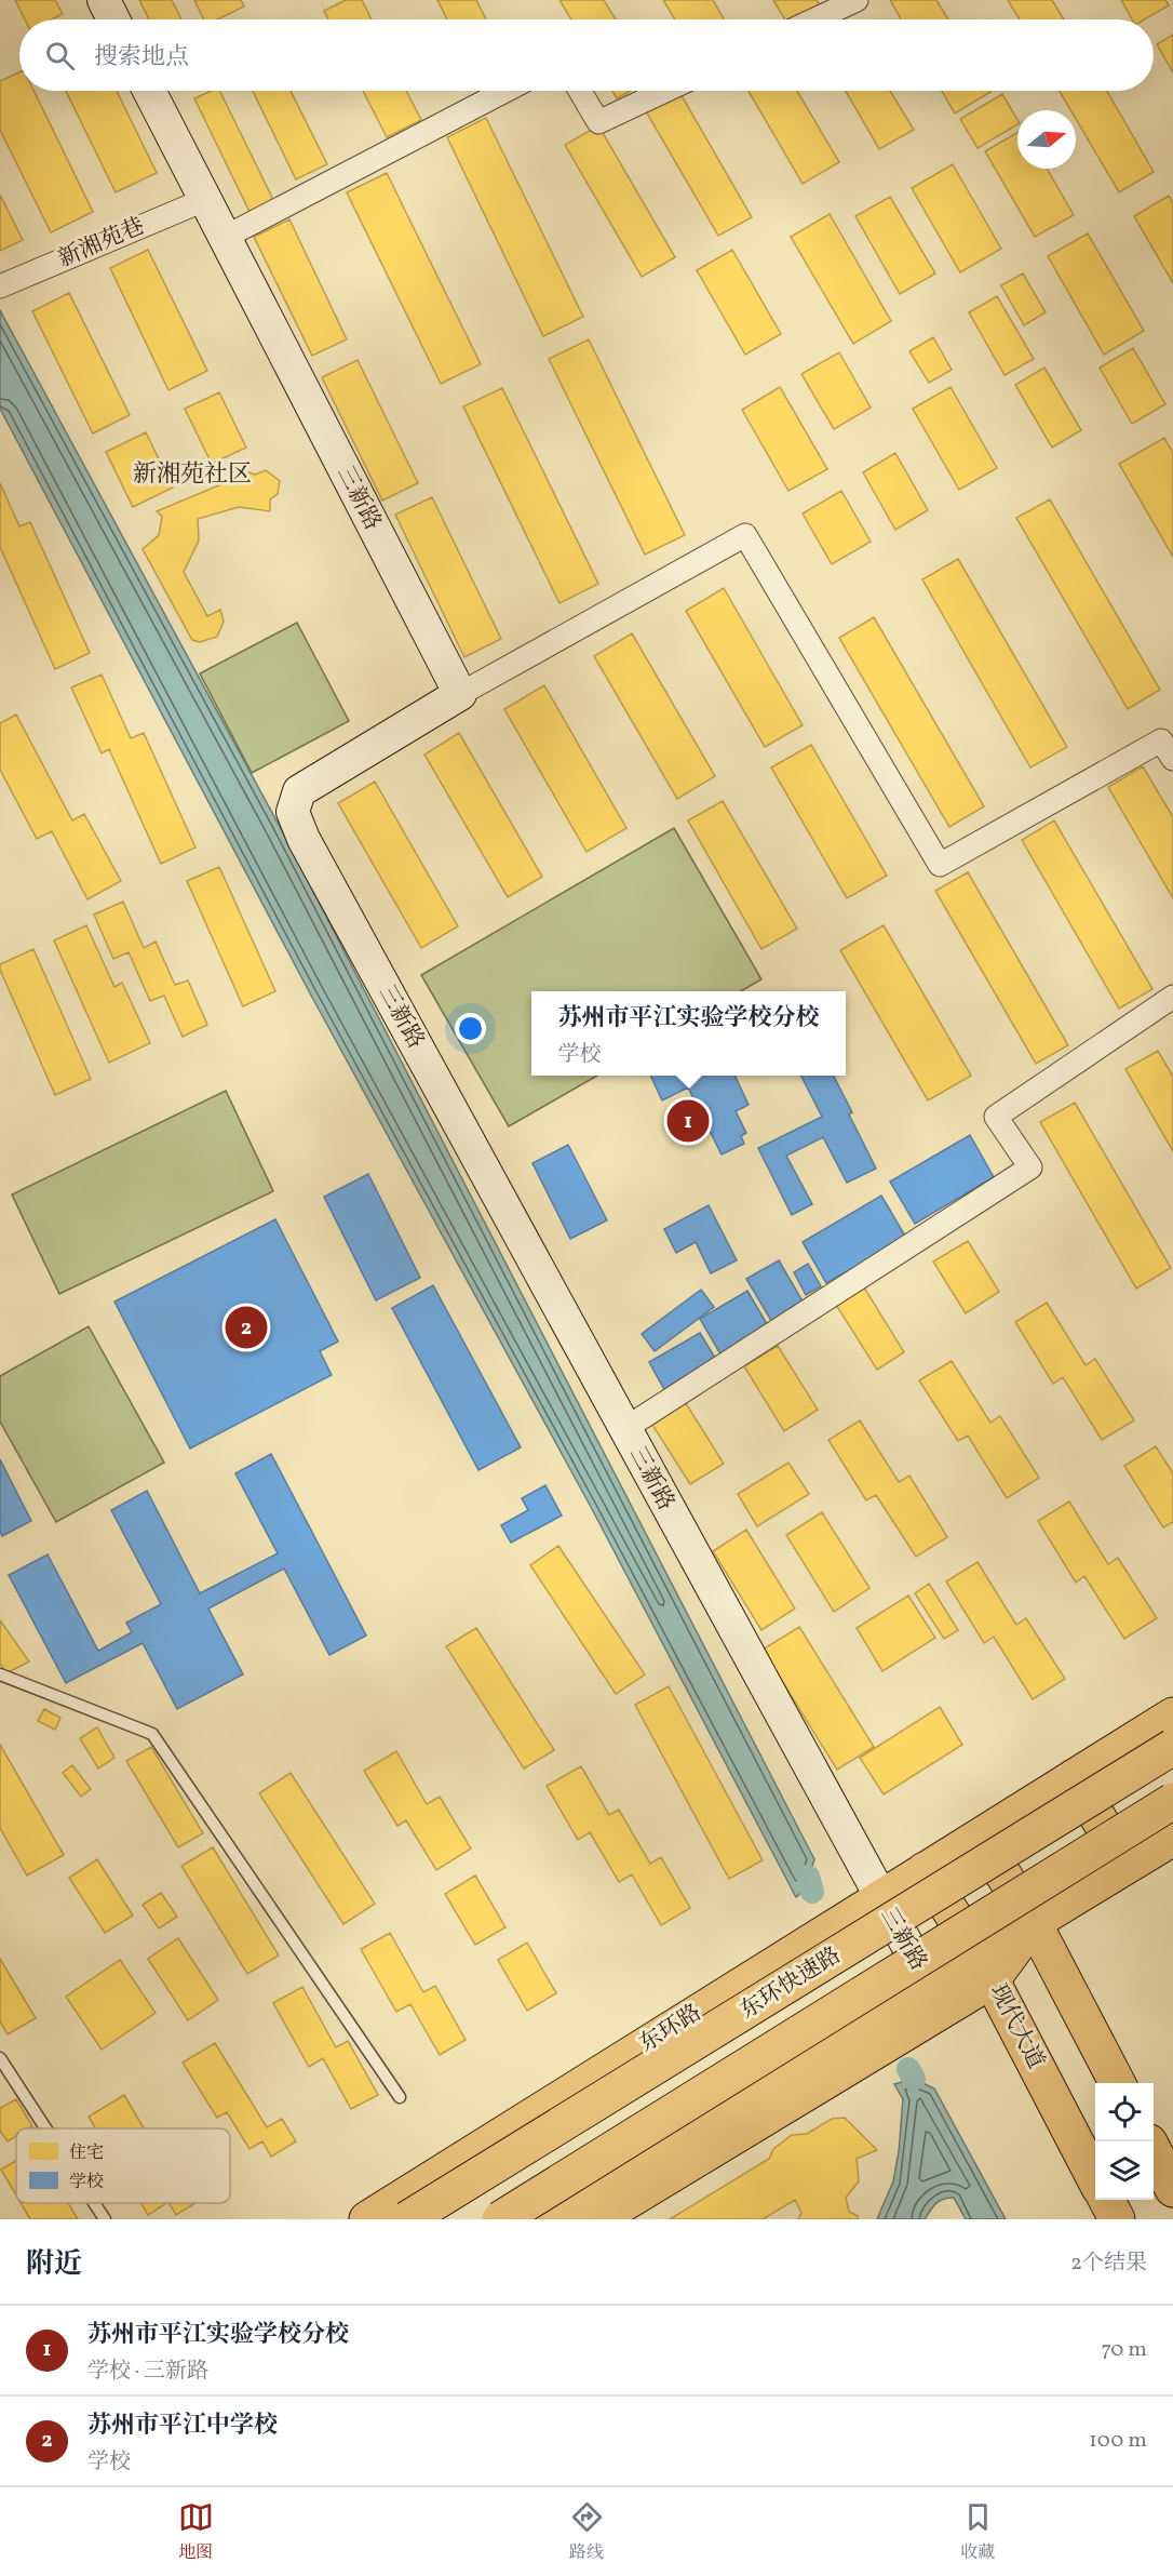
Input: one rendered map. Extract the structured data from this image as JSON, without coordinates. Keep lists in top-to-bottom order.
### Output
{
  "streets": {
    "main road": ["东环快速路", "现代大道", "东环路"],
    "street": ["新湘苑巷", "三新路"]
  },
  "crossings": [
    ["新湘苑巷", "三新路"],
    ["三新路", "东环路"],
    ["现代大道", "东环路"]
  ],
  "districts": ["新湘苑社区"],
  "legend": ["住宅", "学校"],
  "north": "right",
  "page": {
    "search": "搜索地点",
    "popup": ["苏州市平江实验学校分校", "学校"],
    "pins": ["1", "2"],
    "heading": ["附近", "2个结果"],
    "list": [
      {
        "mark": "1",
        "name": "苏州市平江实验学校分校",
        "note": "学校 · 三新路",
        "value": "70 m"
      },
      {
        "mark": "2",
        "name": "苏州市平江中学校",
        "note": "学校",
        "value": "100 m"
      }
    ],
    "nav": ["地图", "路线", "收藏"]
  }
}
